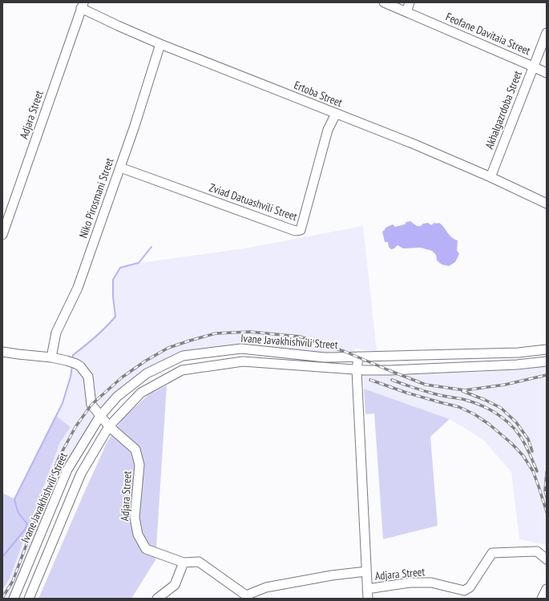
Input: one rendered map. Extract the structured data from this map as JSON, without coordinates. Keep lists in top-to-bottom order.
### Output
{
  "streets": {
    "street": [
      "Feofane Davitaia Street",
      "Ertoba Street",
      "Akhalgazrdoba Street",
      "Adjara Street",
      "Niko Pirosmani Street",
      "Zviad Datuashvili Street",
      "Ivane Javakhishvili Street"
    ]
  },
  "crossings": [
    ["Feofane Davitaia Street", "Akhalgazrdoba Street"],
    ["Ertoba Street", "Akhalgazrdoba Street"],
    ["Ertoba Street", "Adjara Street"],
    ["Ertoba Street", "Niko Pirosmani Street"],
    ["Ertoba Street", "Zviad Datuashvili Street"],
    ["Adjara Street", "Niko Pirosmani Street"],
    ["Adjara Street", "Ivane Javakhishvili Street"],
    ["Niko Pirosmani Street", "Zviad Datuashvili Street"]
  ]
}
